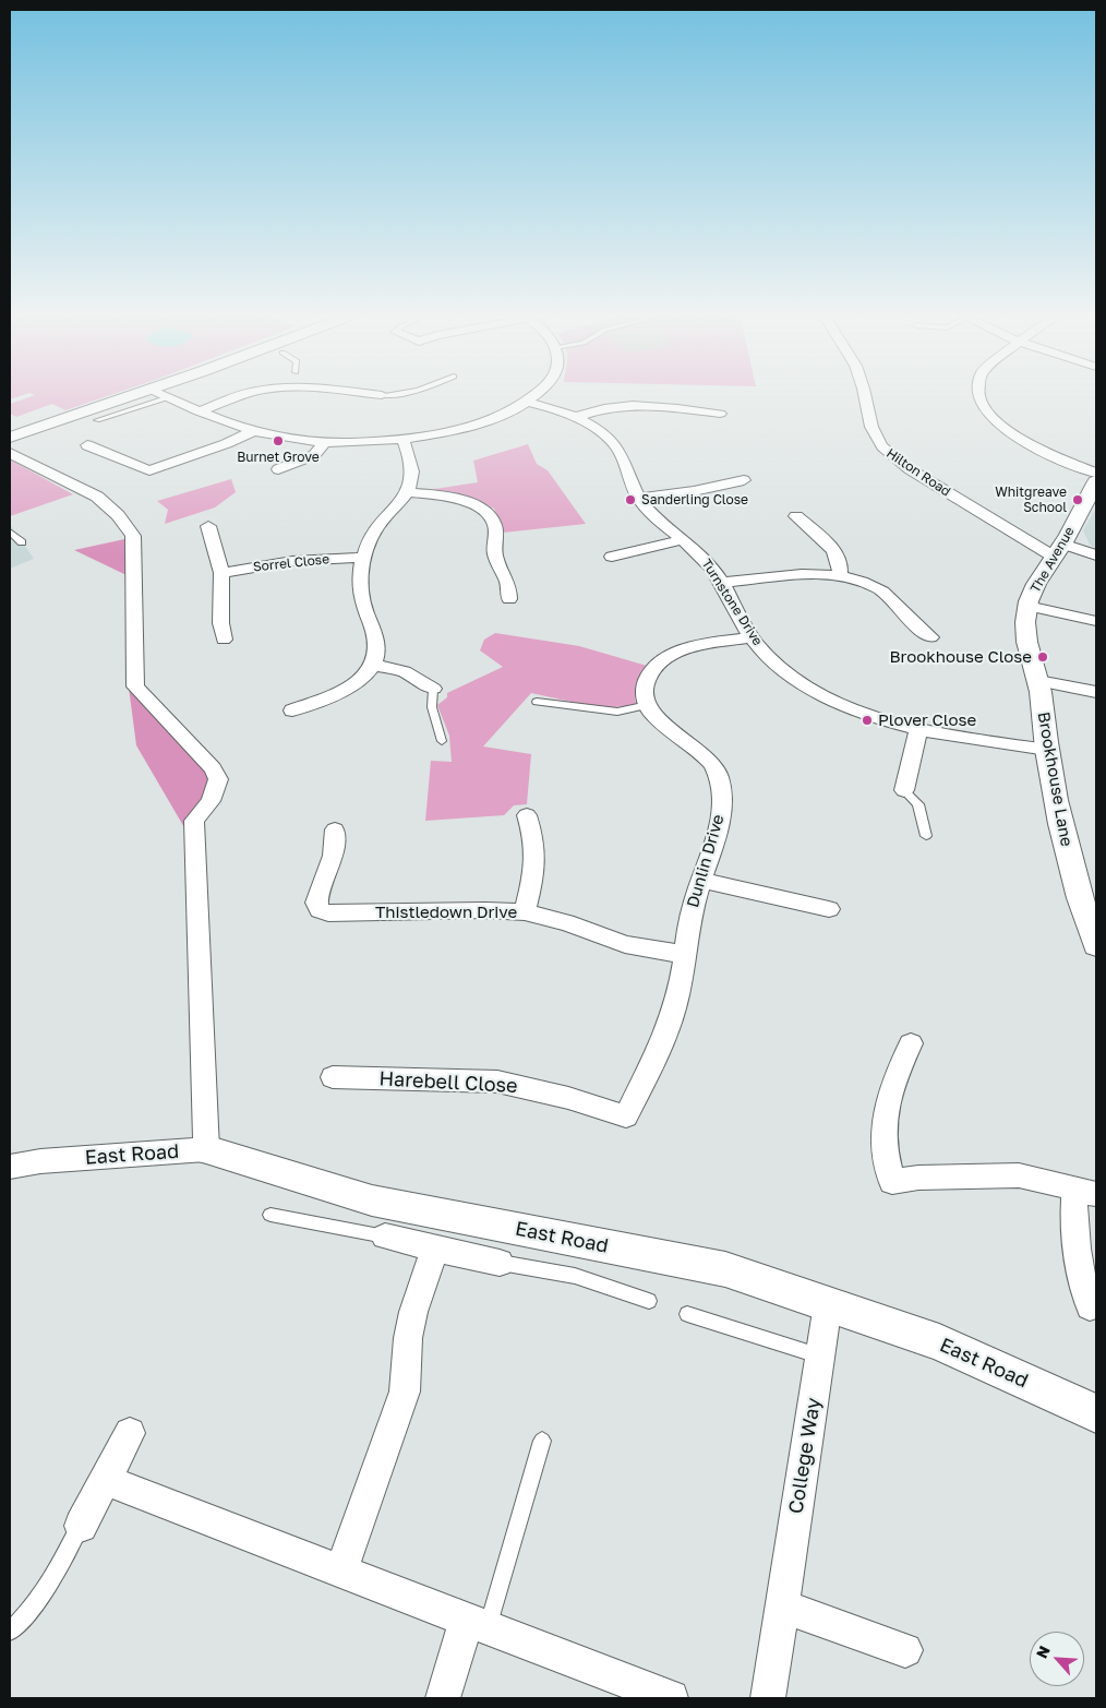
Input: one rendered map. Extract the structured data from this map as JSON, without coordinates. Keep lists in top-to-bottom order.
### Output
{
  "streets": {
    "street": [
      "Hilton Road",
      "The Avenue",
      "Sorrel Close",
      "Turnstone Drive",
      "Brookhouse Lane",
      "Dunlin Drive",
      "Thistledown Drive",
      "Harebell Close",
      "East Road",
      "College Way"
    ]
  },
  "crossings": [
    ["Hilton Road", "The Avenue"],
    ["The Avenue", "Brookhouse Lane"],
    ["Turnstone Drive", "Brookhouse Lane"],
    ["Dunlin Drive", "Thistledown Drive"],
    ["Dunlin Drive", "Harebell Close"],
    ["East Road", "College Way"]
  ],
  "places": [
    "Burnet Grove",
    "Sanderling Close",
    "Whitgreave School",
    "Brookhouse Close",
    "Plover Close"
  ],
  "north": "top left"
}
